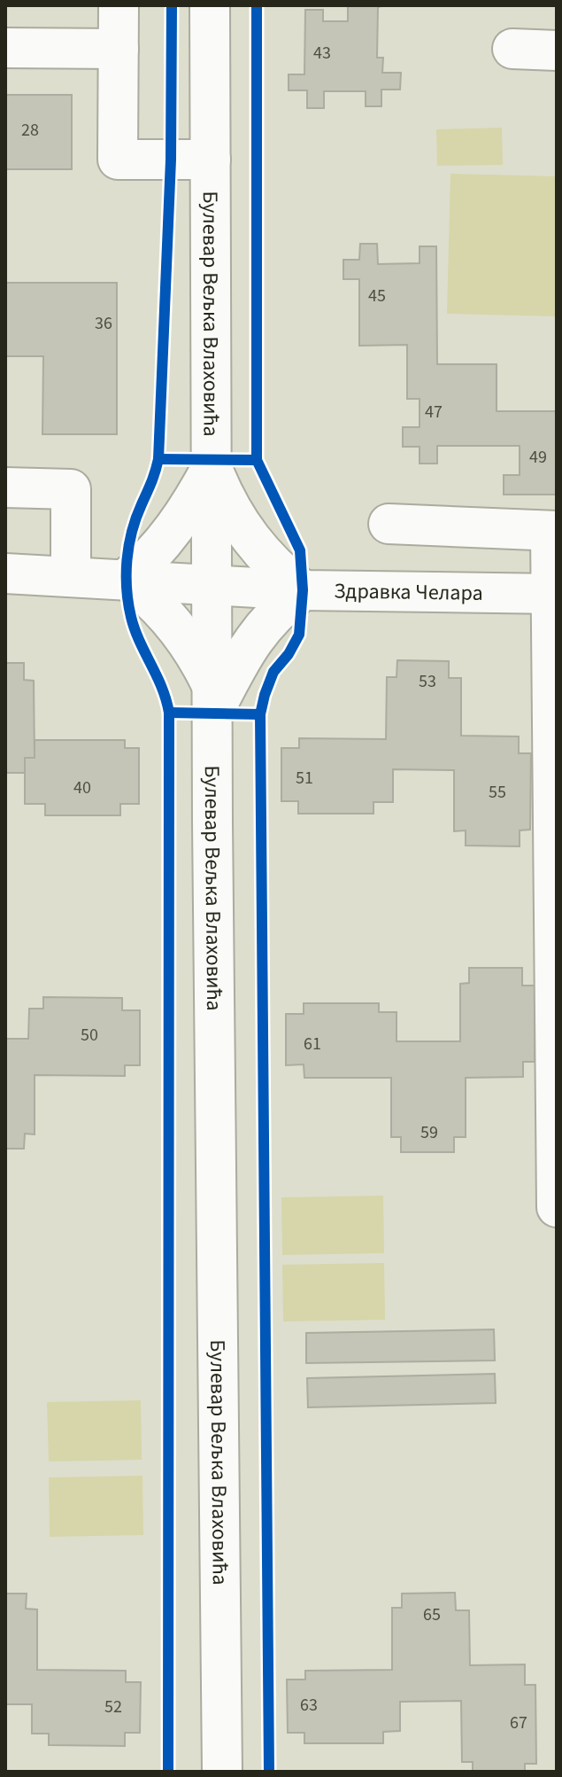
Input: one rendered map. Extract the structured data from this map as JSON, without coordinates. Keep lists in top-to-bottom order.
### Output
{
  "streets": {
    "main road": ["Булевар Вељка Влаховића", "Здравка Челара"]
  },
  "crossings": [
    ["Булевар Вељка Влаховића", "Здравка Челара"]
  ],
  "house_numbers": [
    "43",
    "28",
    "45",
    "36",
    "47",
    "49",
    "53",
    "51",
    "40",
    "55",
    "50",
    "61",
    "59",
    "65",
    "63",
    "52",
    "67"
  ]
}
